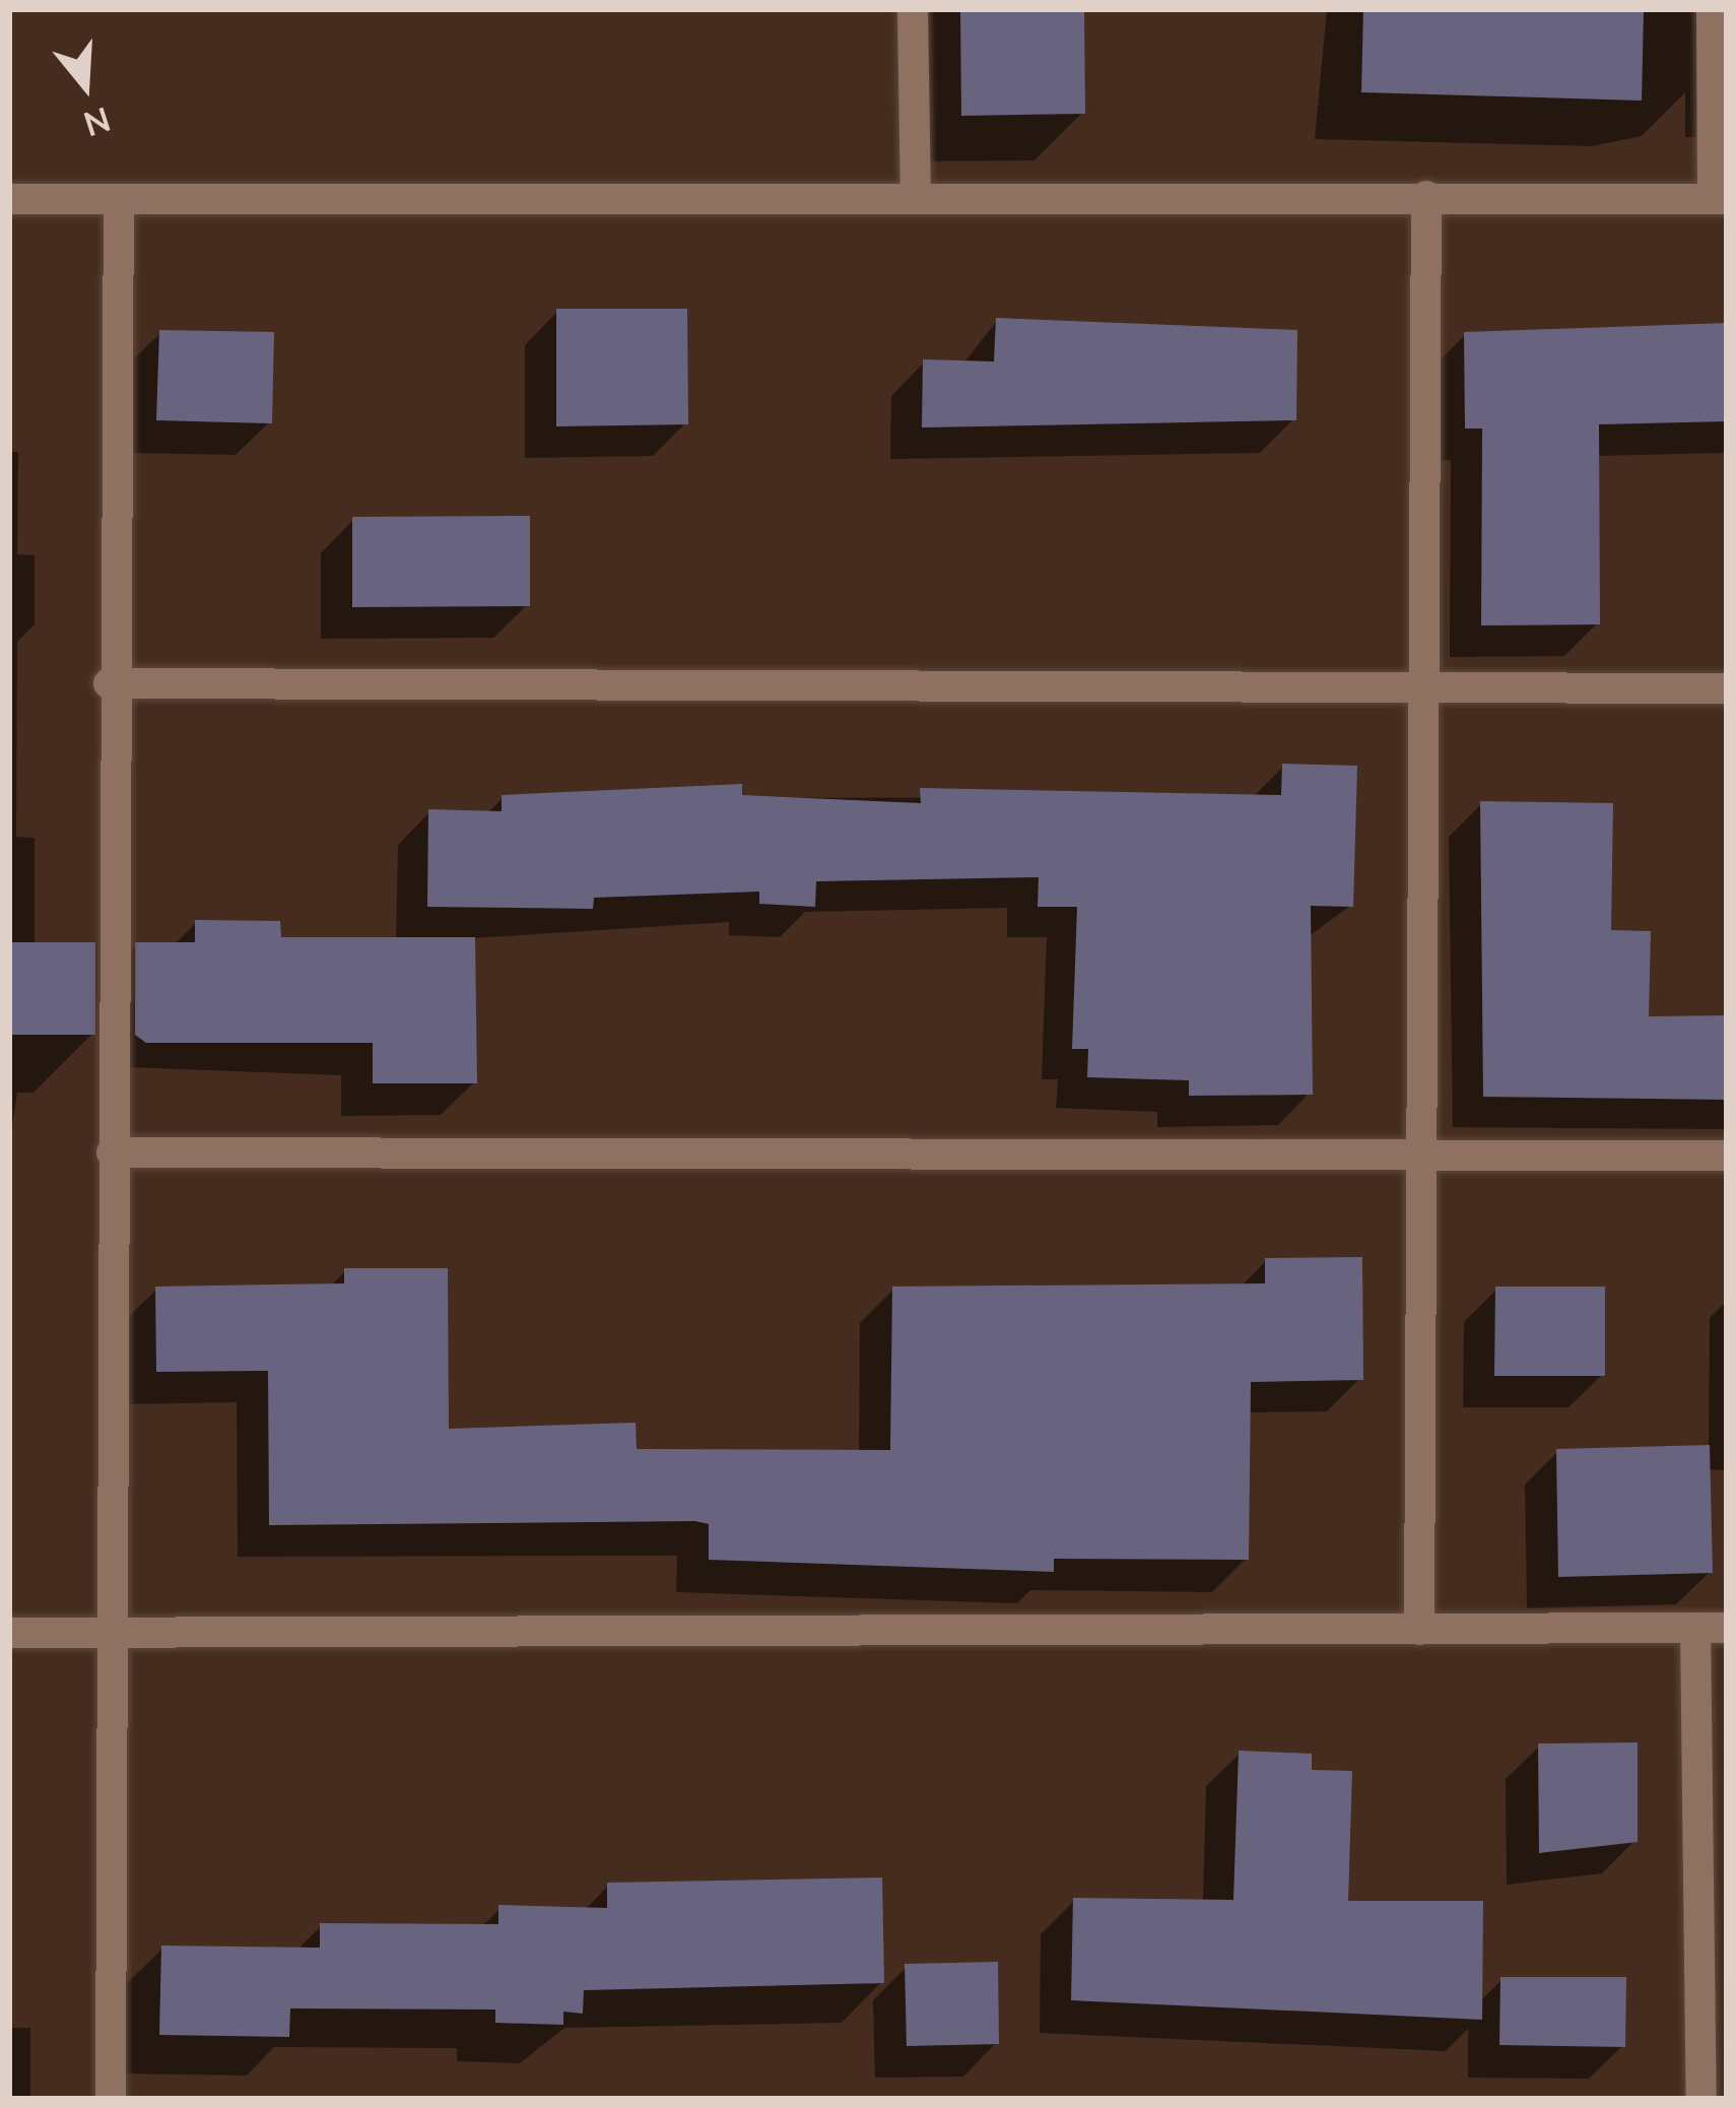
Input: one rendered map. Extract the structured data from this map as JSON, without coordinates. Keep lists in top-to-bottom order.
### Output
{
  "north": "bottom"
}
